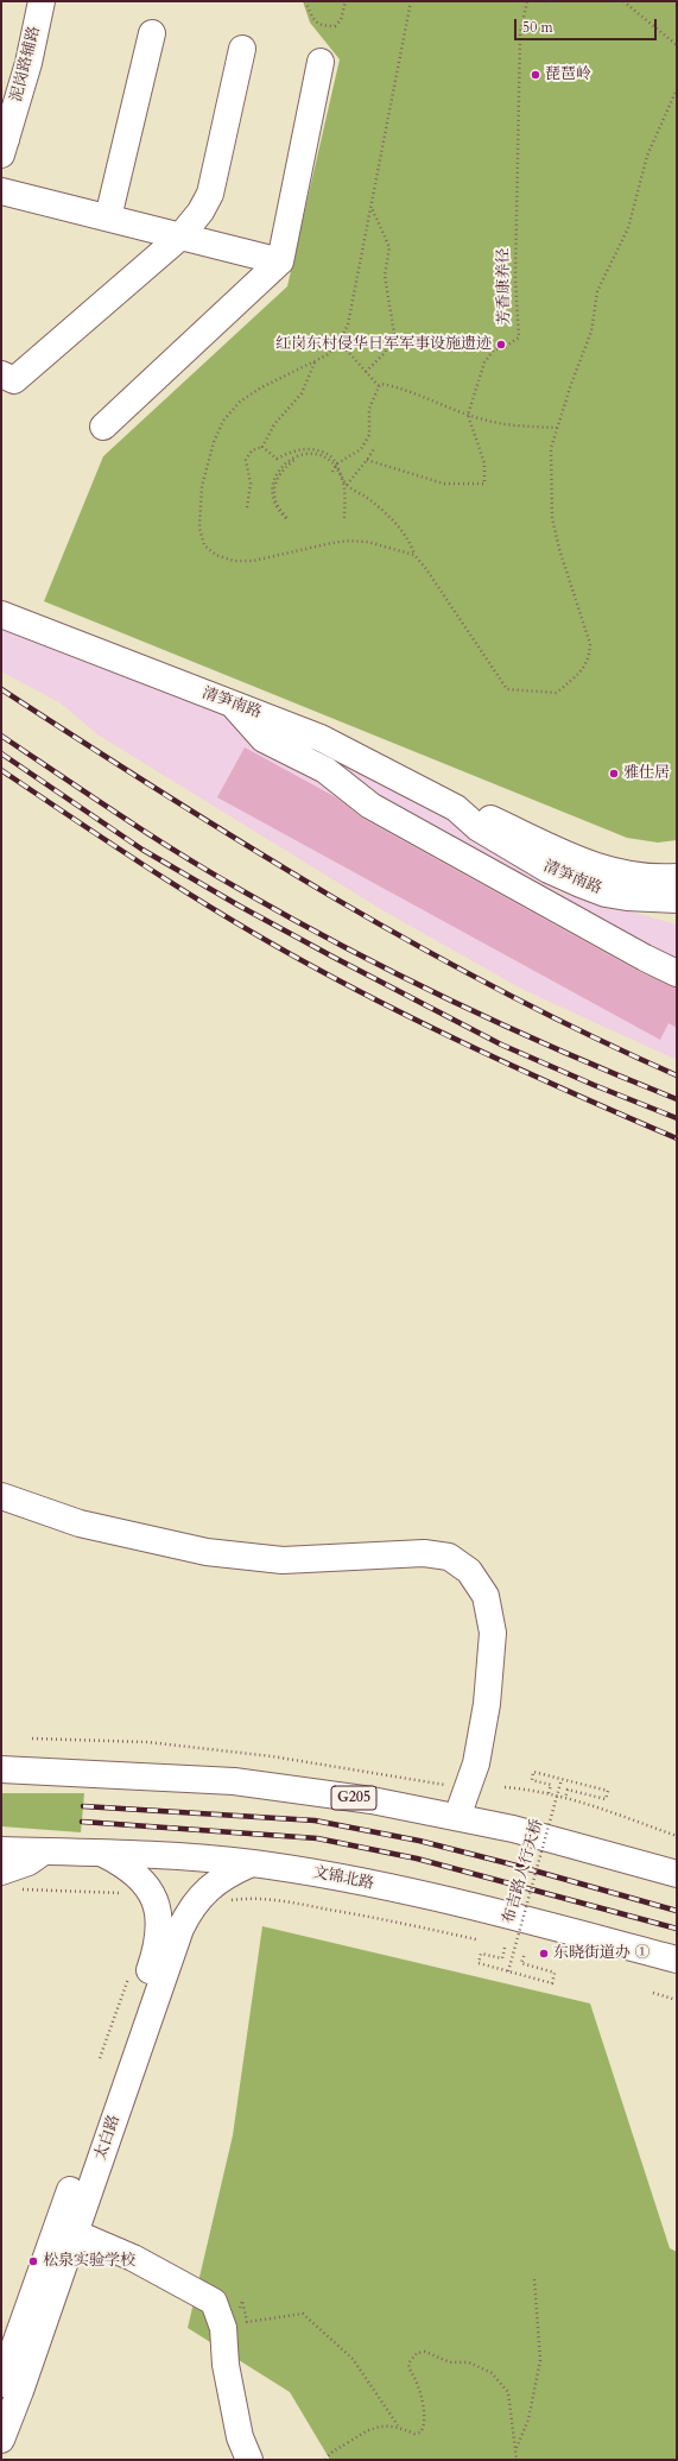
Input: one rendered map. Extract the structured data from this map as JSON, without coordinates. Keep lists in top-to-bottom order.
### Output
{
  "streets": {
    "main road": [
      "泥岗路辅路",
      "清笋南路",
      "G205",
      "文锦北路",
      "太白路"
    ],
    "path": ["芳香康养径", "布吉路人行天桥"]
  },
  "crossings": [
    ["文锦北路", "太白路"]
  ],
  "places": [
    "琵琶岭",
    "红岗东村侵华日军军事设施遗迹",
    "雅仕居",
    "东晓街道办 ①",
    "松泉实验学校"
  ],
  "scale_bar": "50 m"
}
